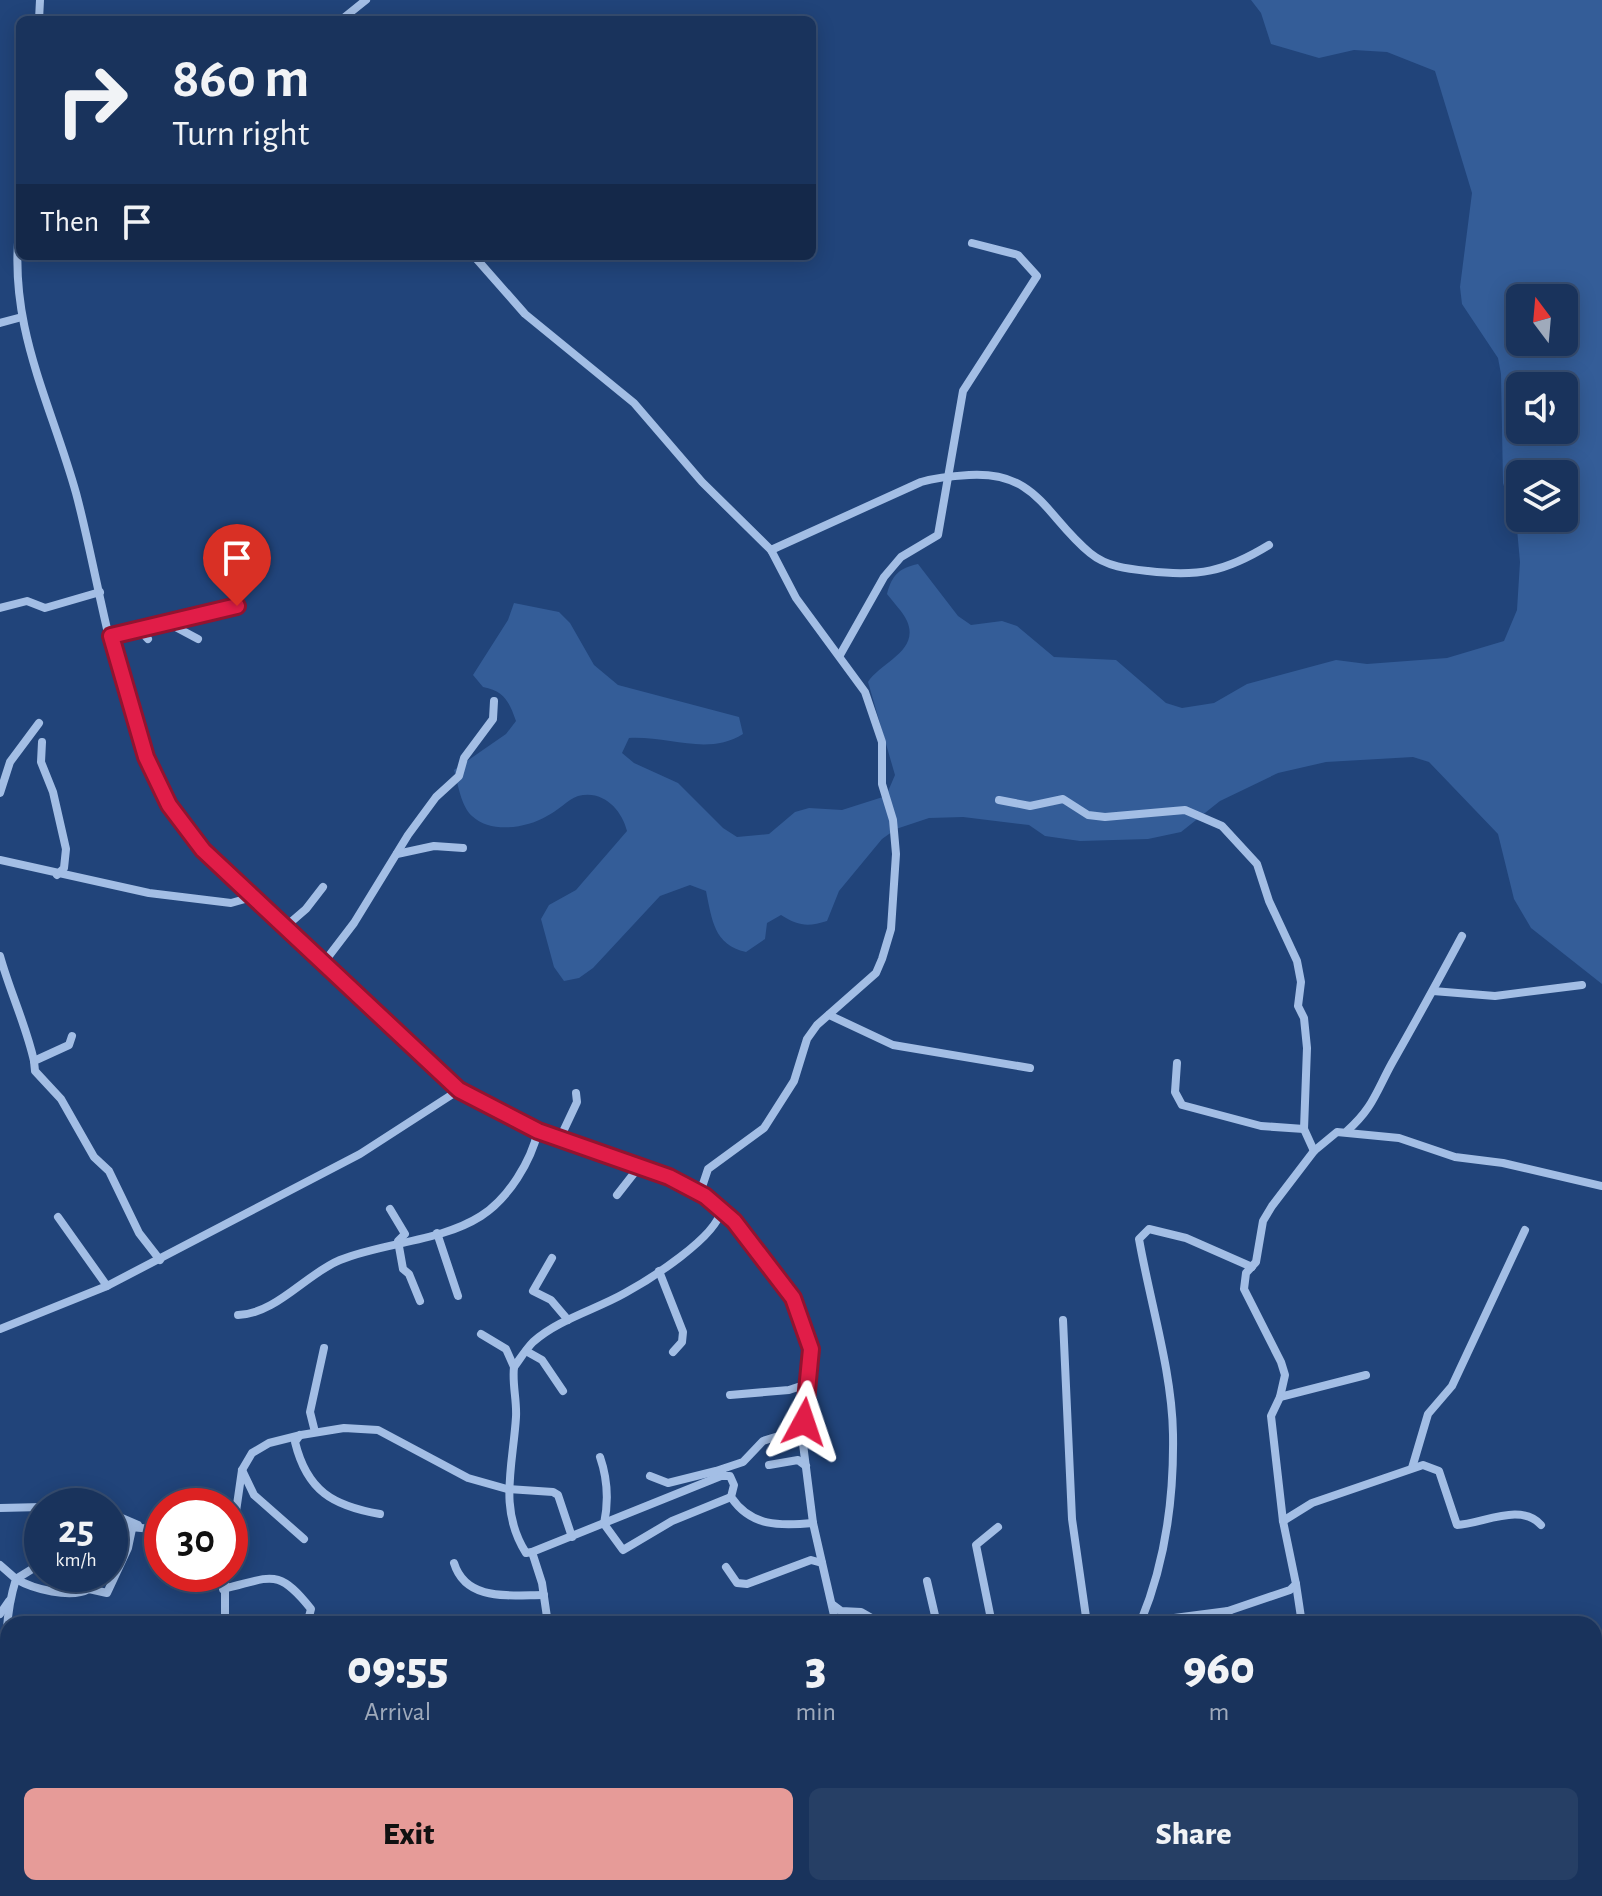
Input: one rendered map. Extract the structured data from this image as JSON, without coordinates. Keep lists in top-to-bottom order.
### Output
{
  "north": "top",
  "page": {
    "turn": ["860 m", "Turn right"],
    "then": "Then",
    "speed": "25 km/h",
    "limit": "30",
    "eta": [
      "09:55",
      "Arrival",
      "3",
      "min",
      "960",
      "m"
    ],
    "buttons": ["Exit", "Share"]
  }
}
